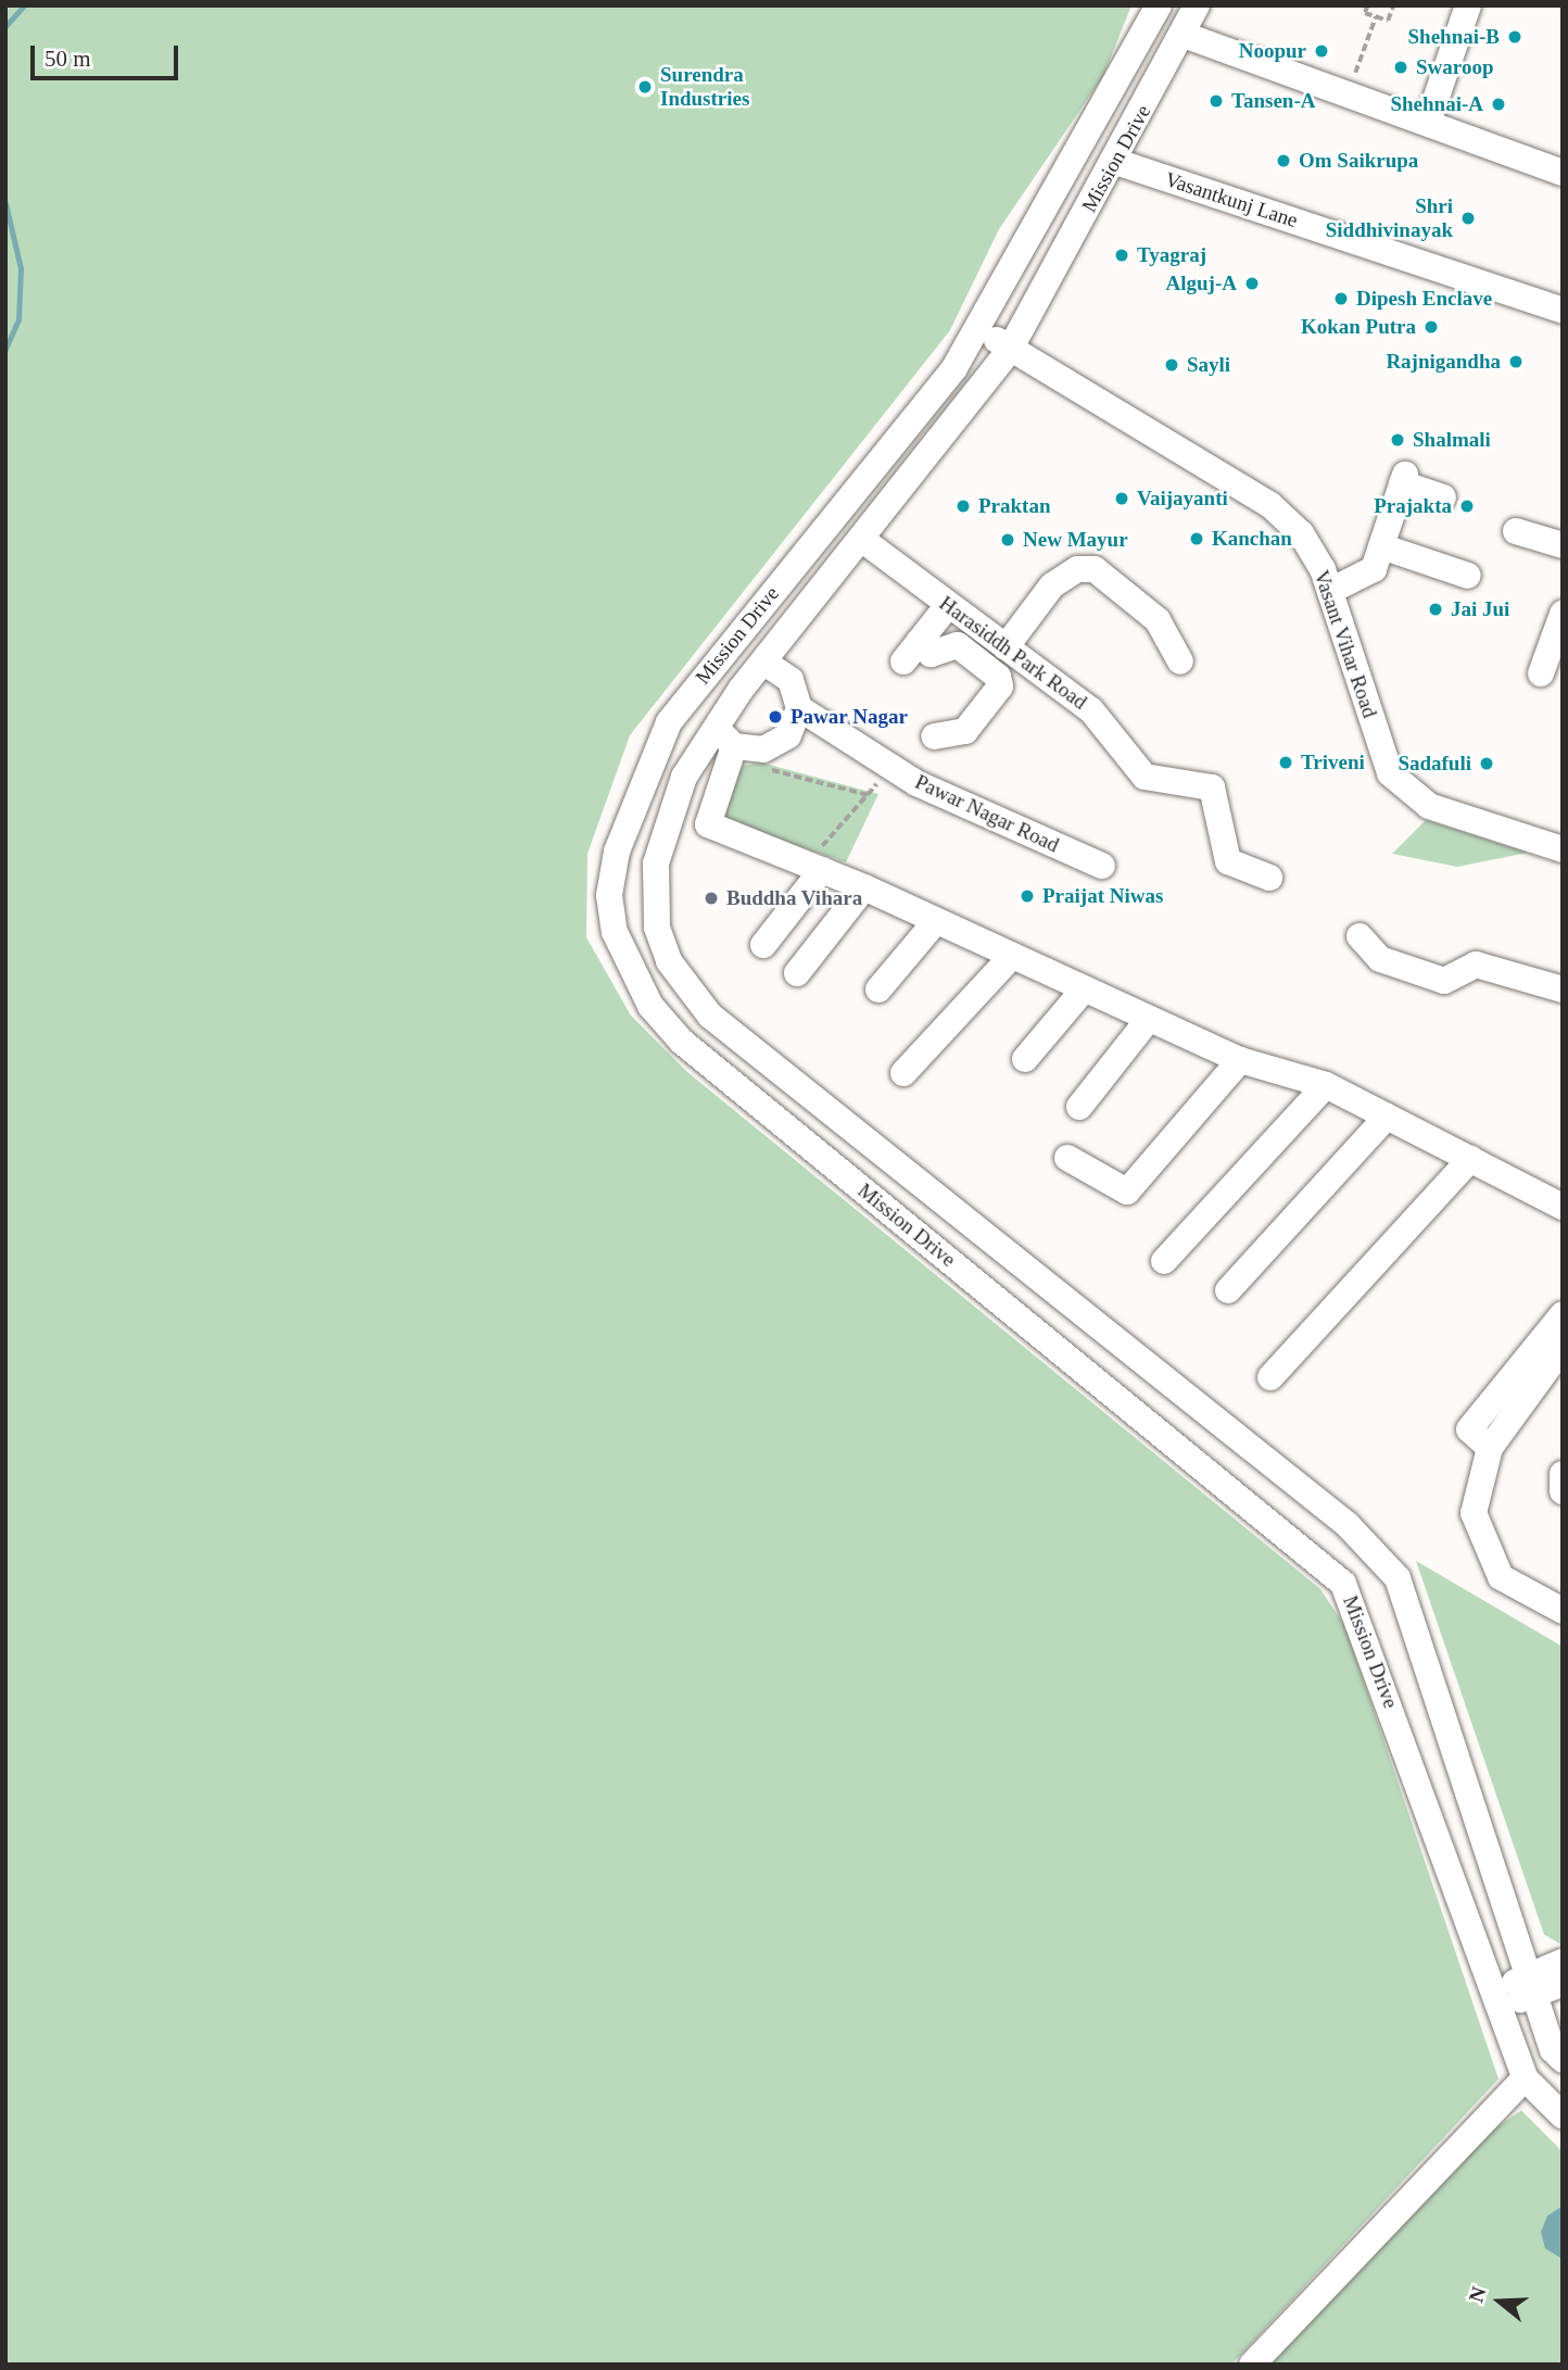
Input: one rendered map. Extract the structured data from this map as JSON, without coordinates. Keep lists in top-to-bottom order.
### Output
{
  "streets": {
    "street": [
      "Mission Drive",
      "Vasantkunj Lane",
      "Vasant Vihar Road",
      "Harasiddh Park Road",
      "Pawar Nagar Road"
    ]
  },
  "crossings": [
    ["Mission Drive", "Vasantkunj Lane"],
    ["Mission Drive", "Vasant Vihar Road"],
    ["Mission Drive", "Harasiddh Park Road"],
    ["Mission Drive", "Pawar Nagar Road"]
  ],
  "places": [
    "Shehnai-B",
    "Noopur",
    "Swaroop",
    "Surendra Industries",
    "Tansen-A",
    "Shehnai-A",
    "Om Saikrupa",
    "Shri Siddhivinayak",
    "Tyagraj",
    "Alguj-A",
    "Dipesh Enclave",
    "Kokan Putra",
    "Rajnigandha",
    "Sayli",
    "Shalmali",
    "Vaijayanti",
    "Praktan",
    "Prajakta",
    "Kanchan",
    "New Mayur",
    "Jai Jui",
    "Pawar Nagar",
    "Triveni",
    "Sadafuli",
    "Praijat Niwas",
    "Buddha Vihara"
  ],
  "scale_bar": "50 m",
  "north": "left"
}
